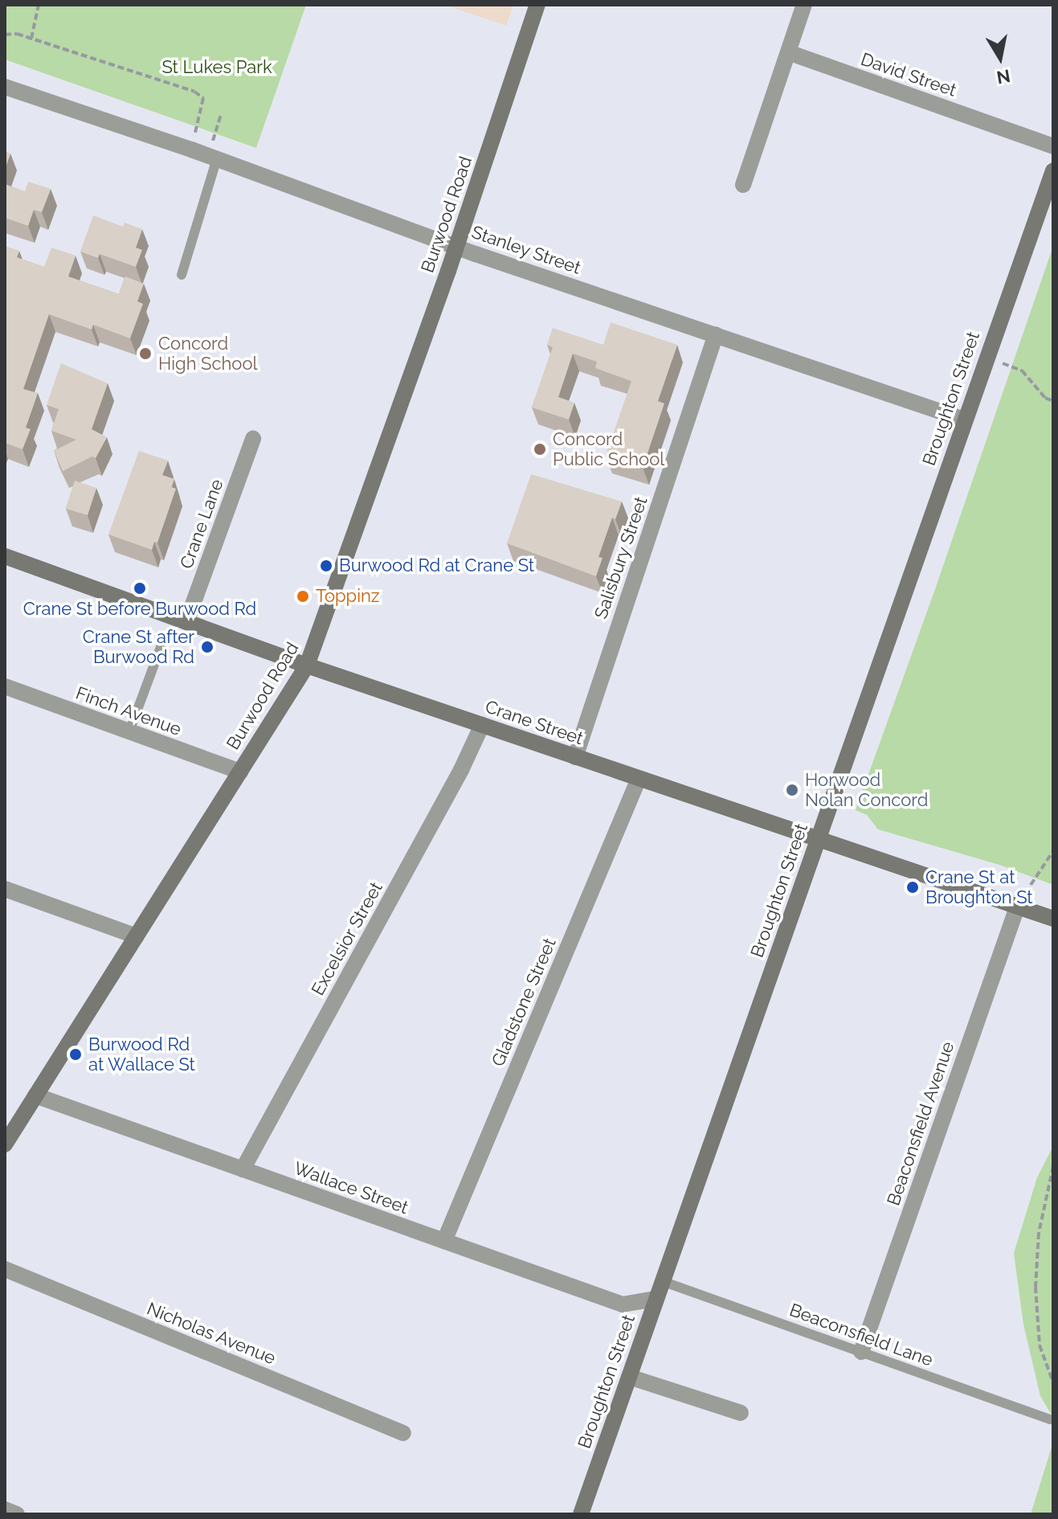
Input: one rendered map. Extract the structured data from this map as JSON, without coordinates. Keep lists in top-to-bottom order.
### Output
{
  "streets": {
    "main road": ["Burwood Road", "Broughton Street", "Crane Street"],
    "street": [
      "David Street",
      "Stanley Street",
      "Crane Lane",
      "Salisbury Street",
      "Finch Avenue",
      "Excelsior Street",
      "Gladstone Street",
      "Beaconsfield Avenue",
      "Wallace Street",
      "Nicholas Avenue"
    ],
    "lane": ["Beaconsfield Lane"]
  },
  "crossings": [
    ["Burwood Road", "Stanley Street"],
    ["Burwood Road", "Finch Avenue"],
    ["Burwood Road", "Crane Street"],
    ["Burwood Road", "Wallace Street"],
    ["Stanley Street", "Broughton Street"],
    ["Stanley Street", "Salisbury Street"],
    ["Broughton Street", "Crane Street"],
    ["Broughton Street", "Wallace Street"],
    ["Broughton Street", "Beaconsfield Lane"],
    ["Crane Lane", "Crane Street"],
    ["Salisbury Street", "Crane Street"],
    ["Crane Street", "Excelsior Street"],
    ["Crane Street", "Gladstone Street"],
    ["Crane Street", "Beaconsfield Avenue"],
    ["Excelsior Street", "Wallace Street"],
    ["Gladstone Street", "Wallace Street"],
    ["Beaconsfield Avenue", "Beaconsfield Lane"]
  ],
  "parks": ["St Lukes Park"],
  "places": [
    "Concord High School",
    "Concord Public School",
    "Burwood Rd at Crane St",
    "Crane St before Burwood Rd",
    "Toppinz",
    "Crane St after Burwood Rd",
    "Horwood Nolan Concord",
    "Crane St at Broughton St",
    "Burwood Rd at Wallace St"
  ],
  "north": "bottom"
}
